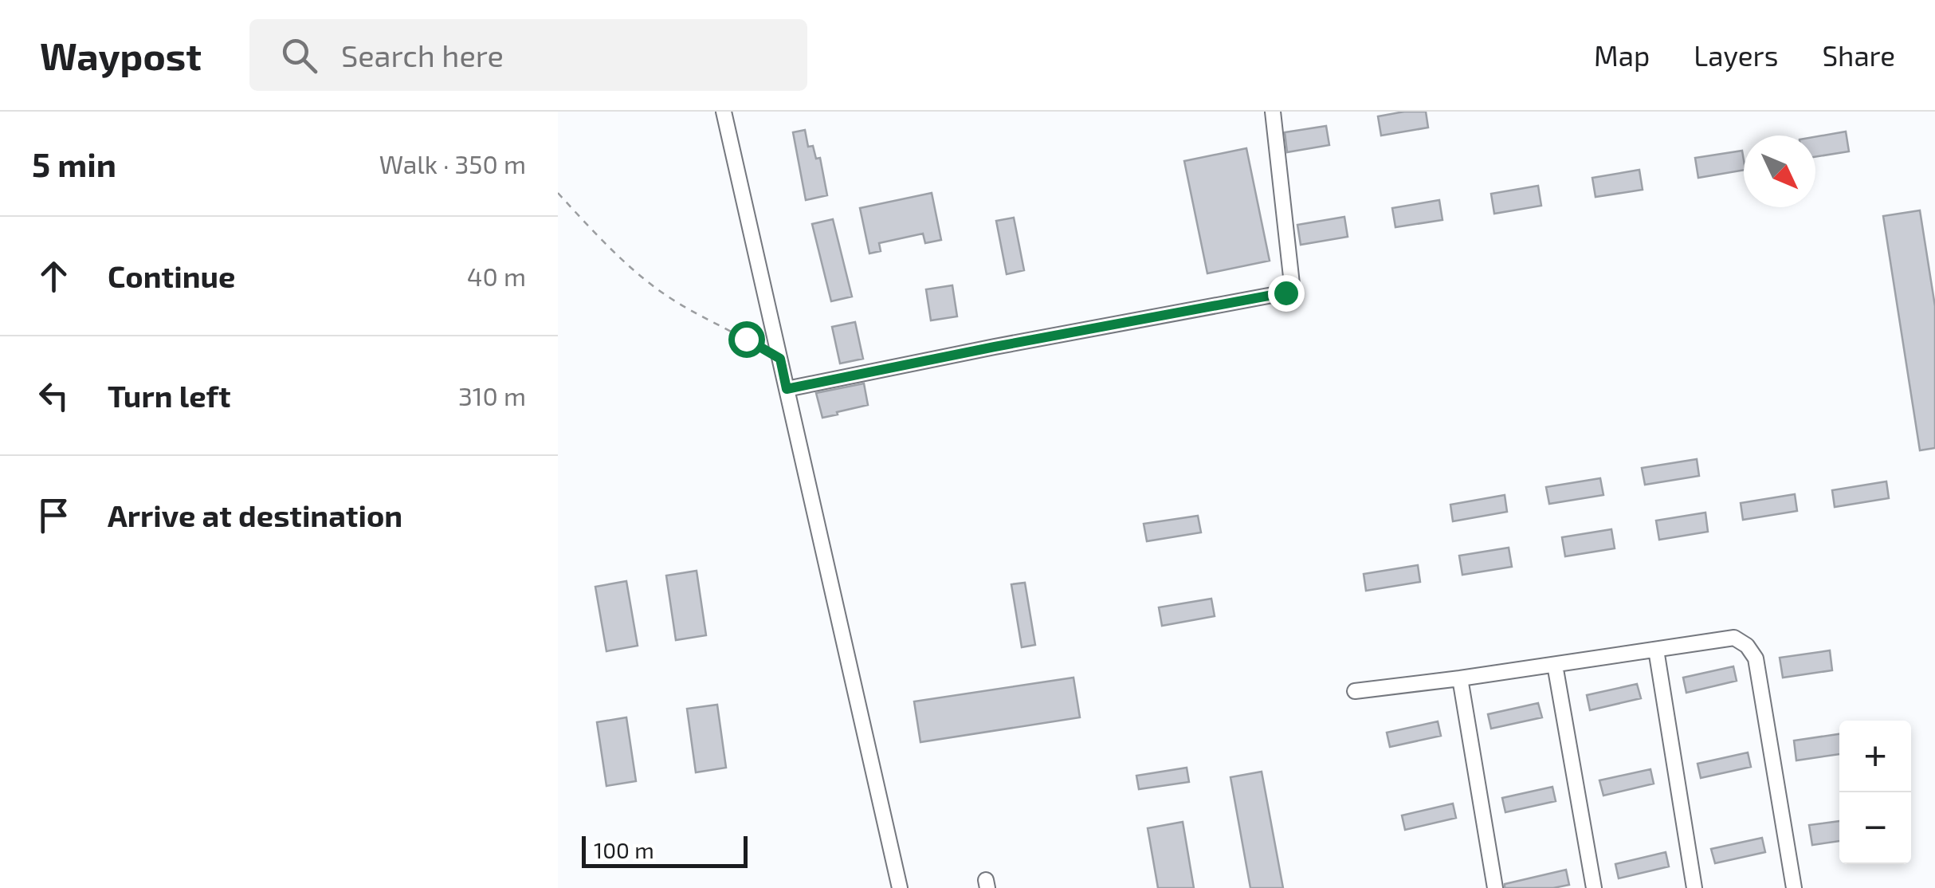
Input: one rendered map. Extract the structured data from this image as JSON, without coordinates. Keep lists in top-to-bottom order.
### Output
{
  "scale_bar": "100 m",
  "north": "bottom right",
  "page": {
    "header": "Waypost",
    "search": "Search here",
    "nav": ["Map", "Layers", "Share"],
    "heading": ["5 min", "Walk · 350 m"],
    "list": [
      ["Continue", "40 m"],
      ["Turn left", "310 m"],
      "Arrive at destination"
    ],
    "map_buttons": ["+", "−"],
    "scale": "100 m"
  }
}
